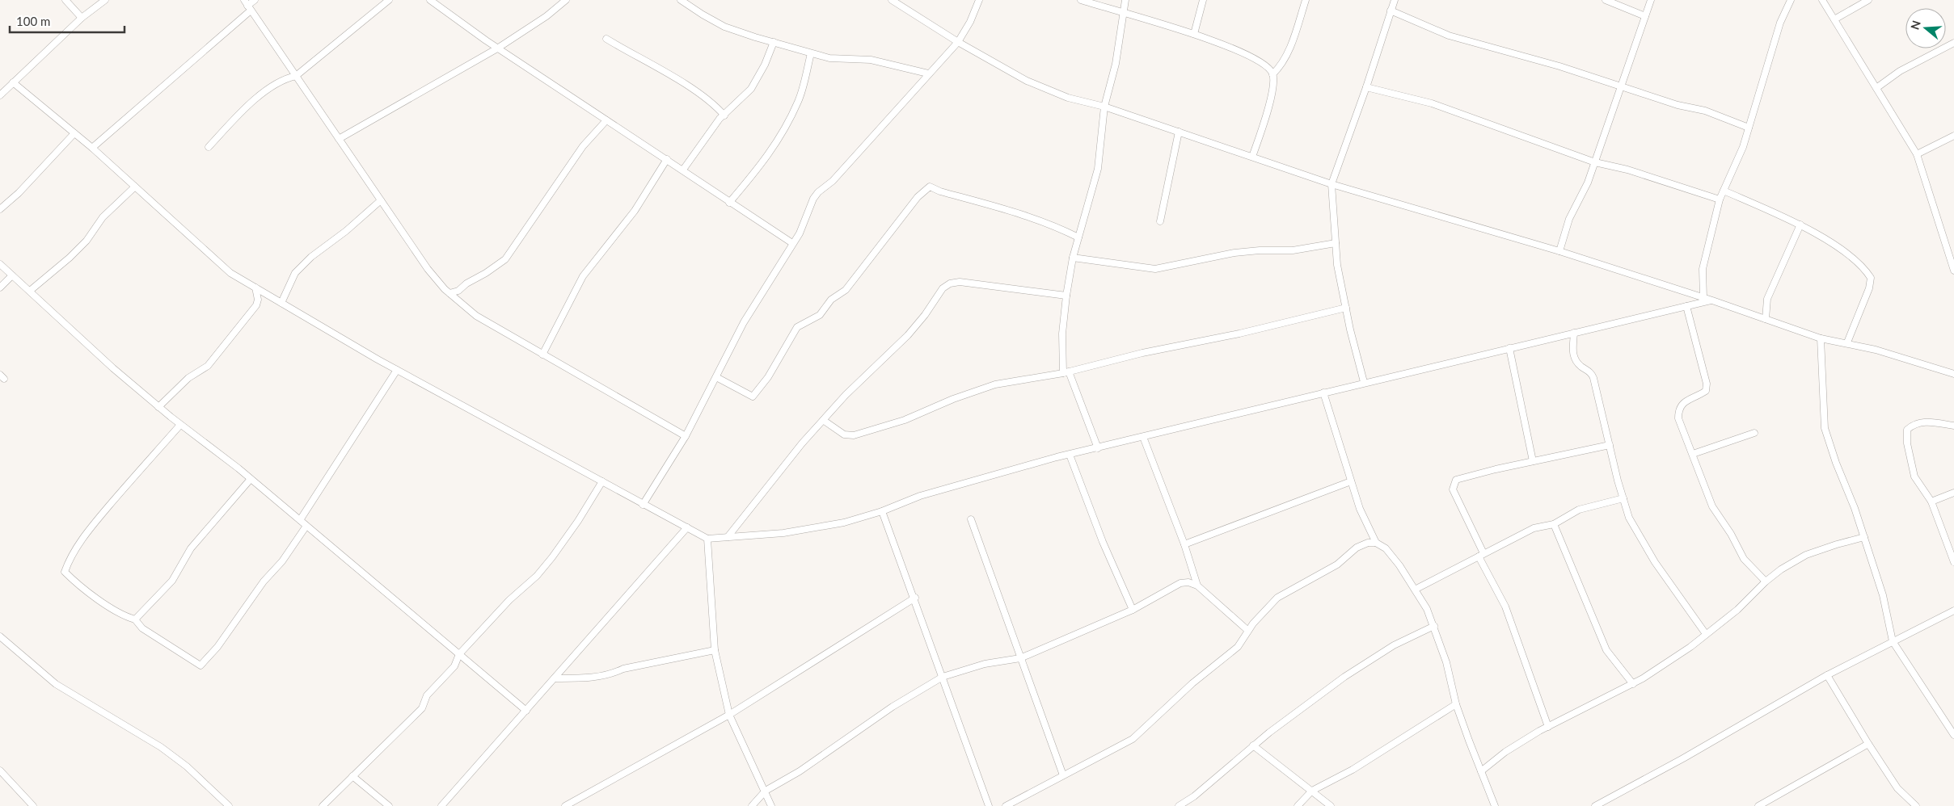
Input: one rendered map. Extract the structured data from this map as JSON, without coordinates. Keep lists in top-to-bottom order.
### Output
{
  "scale_bar": "100 m",
  "north": "left"
}
